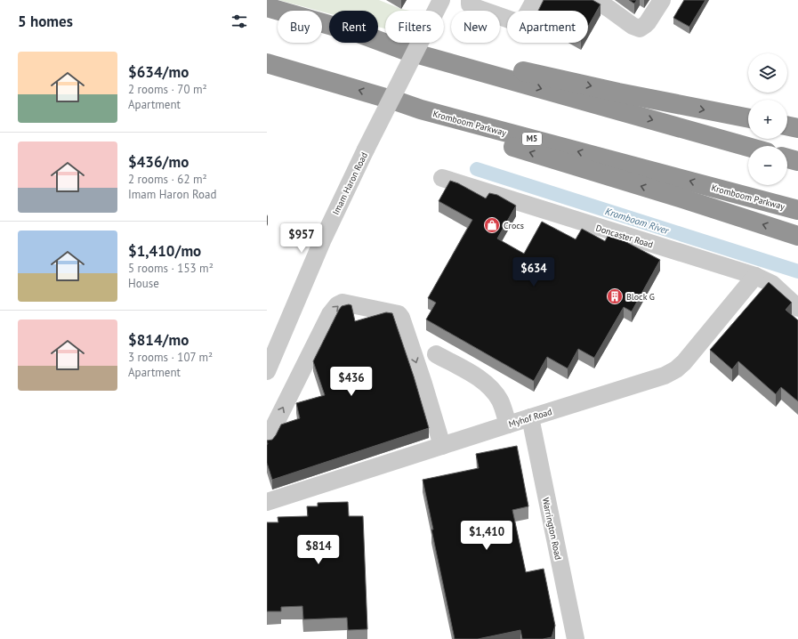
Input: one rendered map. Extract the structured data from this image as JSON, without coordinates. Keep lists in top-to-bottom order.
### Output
{
  "streets": {
    "highway": ["Kromboom Parkway", "M5"],
    "street": [
      "Imam Haron Road",
      "Doncaster Road",
      "Myhof Road",
      "Warrington Road"
    ]
  },
  "crossings": [
    ["Doncaster Road", "Myhof Road"],
    ["Myhof Road", "Warrington Road"]
  ],
  "water": ["Kromboom River"],
  "places": {
    "shop": ["Crocs"],
    "building": ["Block G"]
  },
  "page": {
    "heading": "5 homes",
    "chip": [
      "Buy",
      "Rent",
      "Filters",
      "New",
      "Apartment"
    ],
    "list": [
      {
        "name": "$634/mo",
        "note": "2 rooms · 70 m² · Apartment"
      },
      {
        "name": "$436/mo",
        "note": "2 rooms · 62 m² · Imam Haron Road"
      },
      {
        "name": "$1,410/mo",
        "note": "5 rooms · 153 m² · House"
      },
      {
        "name": "$814/mo",
        "note": "3 rooms · 107 m² · Apartment"
      }
    ],
    "map_buttons": ["+", "−"],
    "price": [
      "$957",
      "$634",
      "$436",
      "$1,410",
      "$814"
    ]
  }
}
